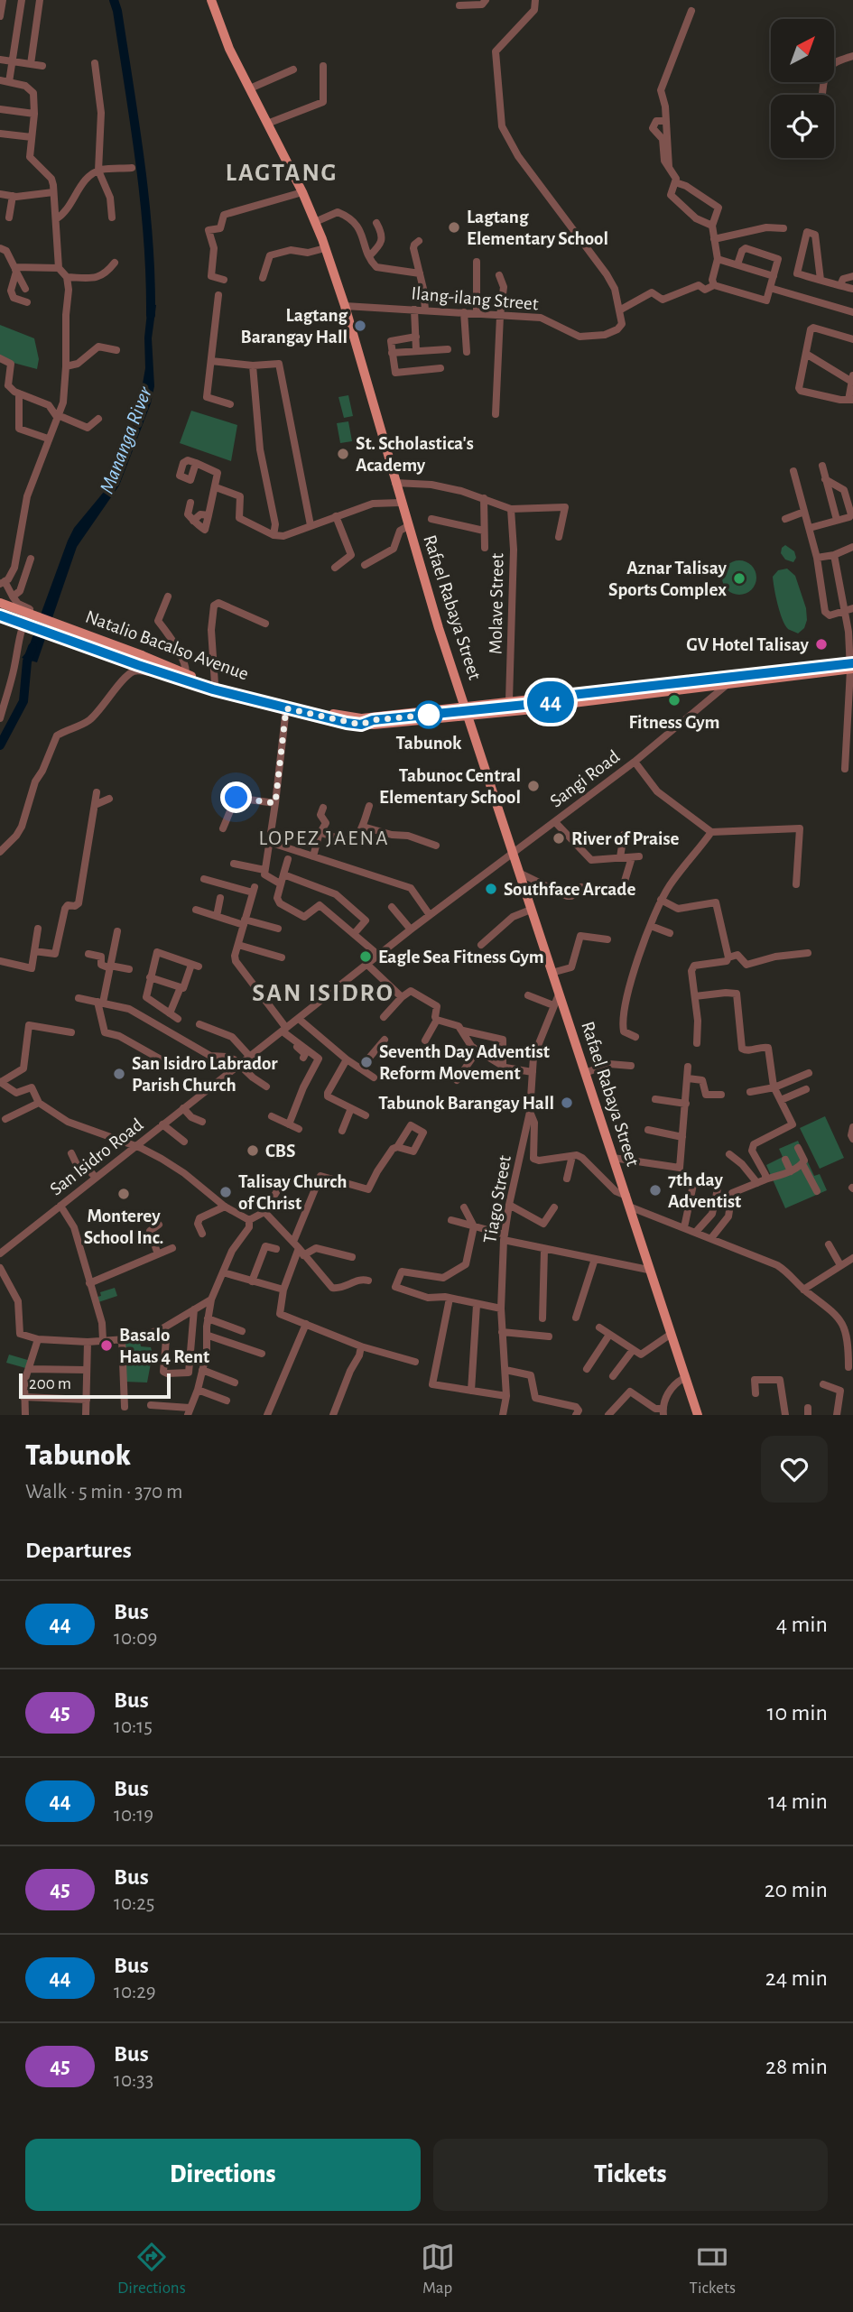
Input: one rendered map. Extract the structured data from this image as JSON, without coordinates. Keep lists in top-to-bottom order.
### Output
{
  "streets": {
    "main road": ["Rafael Rabaya Street", "Natalio Bacalso Avenue"],
    "street": [
      "Ilang-ilang Street",
      "Molave Street",
      "Sangi Road",
      "San Isidro Road",
      "Tiago Street"
    ]
  },
  "crossings": [
    ["Ilang-ilang Street", "Rafael Rabaya Street"],
    ["Molave Street", "Natalio Bacalso Avenue"],
    ["Rafael Rabaya Street", "Natalio Bacalso Avenue"],
    ["Rafael Rabaya Street", "Sangi Road"],
    ["Rafael Rabaya Street", "San Isidro Road"],
    ["Rafael Rabaya Street", "Tiago Street"],
    ["Natalio Bacalso Avenue", "Sangi Road"],
    ["Sangi Road", "San Isidro Road"]
  ],
  "districts": ["LAGTANG", "LOPEZ JAENA", "SAN ISIDRO"],
  "water": ["Mananga River"],
  "places": [
    "Lagtang Elementary School",
    "Lagtang Barangay Hall",
    "St. Scholastica's Academy",
    "Aznar Talisay Sports Complex",
    "GV Hotel Talisay",
    "Fitness Gym",
    "Tabunok",
    "Tabunoc Central Elementary School",
    "River of Praise",
    "Southface Arcade",
    "Eagle Sea Fitness Gym",
    "Seventh Day Adventist Reform Movement",
    "San Isidro Labrador Parish Church",
    "Tabunok Barangay Hall",
    "CBS",
    "7th day Adventist",
    "Talisay Church of Christ",
    "Monterey School Inc.",
    "Basalo Haus 4 Rent"
  ],
  "lines": ["bus line 44"],
  "scale_bar": "200 m",
  "north": "top right",
  "page": {
    "on_map": "44",
    "scale": "200 m",
    "heading": [
      ["Tabunok", "Walk · 5 min · 370 m"],
      "Departures"
    ],
    "list": [
      {
        "mark": "44",
        "name": "Bus",
        "note": "10:09",
        "value": "4 min"
      },
      {
        "mark": "45",
        "name": "Bus",
        "note": "10:15",
        "value": "10 min"
      },
      {
        "mark": "44",
        "name": "Bus",
        "note": "10:19",
        "value": "14 min"
      },
      {
        "mark": "45",
        "name": "Bus",
        "note": "10:25",
        "value": "20 min"
      },
      {
        "mark": "44",
        "name": "Bus",
        "note": "10:29",
        "value": "24 min"
      },
      {
        "mark": "45",
        "name": "Bus",
        "note": "10:33",
        "value": "28 min"
      }
    ],
    "buttons": ["Directions", "Tickets"],
    "tabs": ["Directions", "Map", "Tickets"]
  }
}
